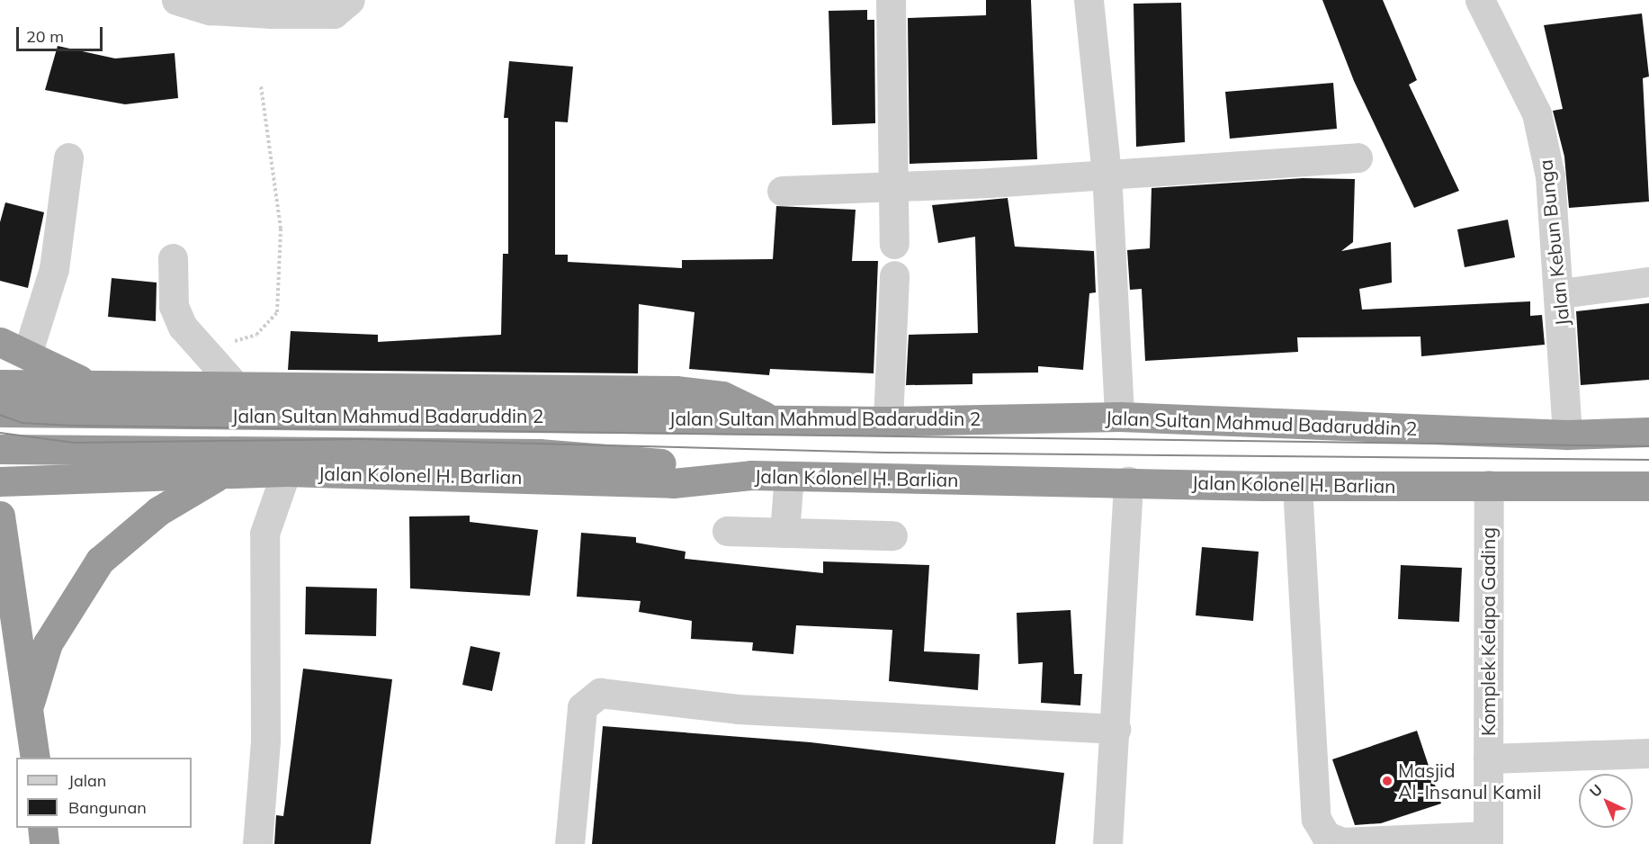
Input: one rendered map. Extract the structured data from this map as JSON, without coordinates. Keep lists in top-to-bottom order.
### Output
{
  "streets": {
    "highway": ["Jalan Sultan Mahmud Badaruddin 2", "Jalan Kolonel H. Barlian"],
    "street": ["Jalan Kebun Bunga", "Komplek Kelapa Gading"]
  },
  "crossings": [
    ["Jalan Kebun Bunga", "Jalan Sultan Mahmud Badaruddin 2"],
    ["Jalan Sultan Mahmud Badaruddin 2", "Jalan Kolonel H. Barlian"],
    ["Jalan Kolonel H. Barlian", "Komplek Kelapa Gading"]
  ],
  "places": ["Masjid Al-Insanul Kamil"],
  "legend": ["Jalan", "Bangunan"],
  "scale_bar": "20 m",
  "north": "top left"
}
